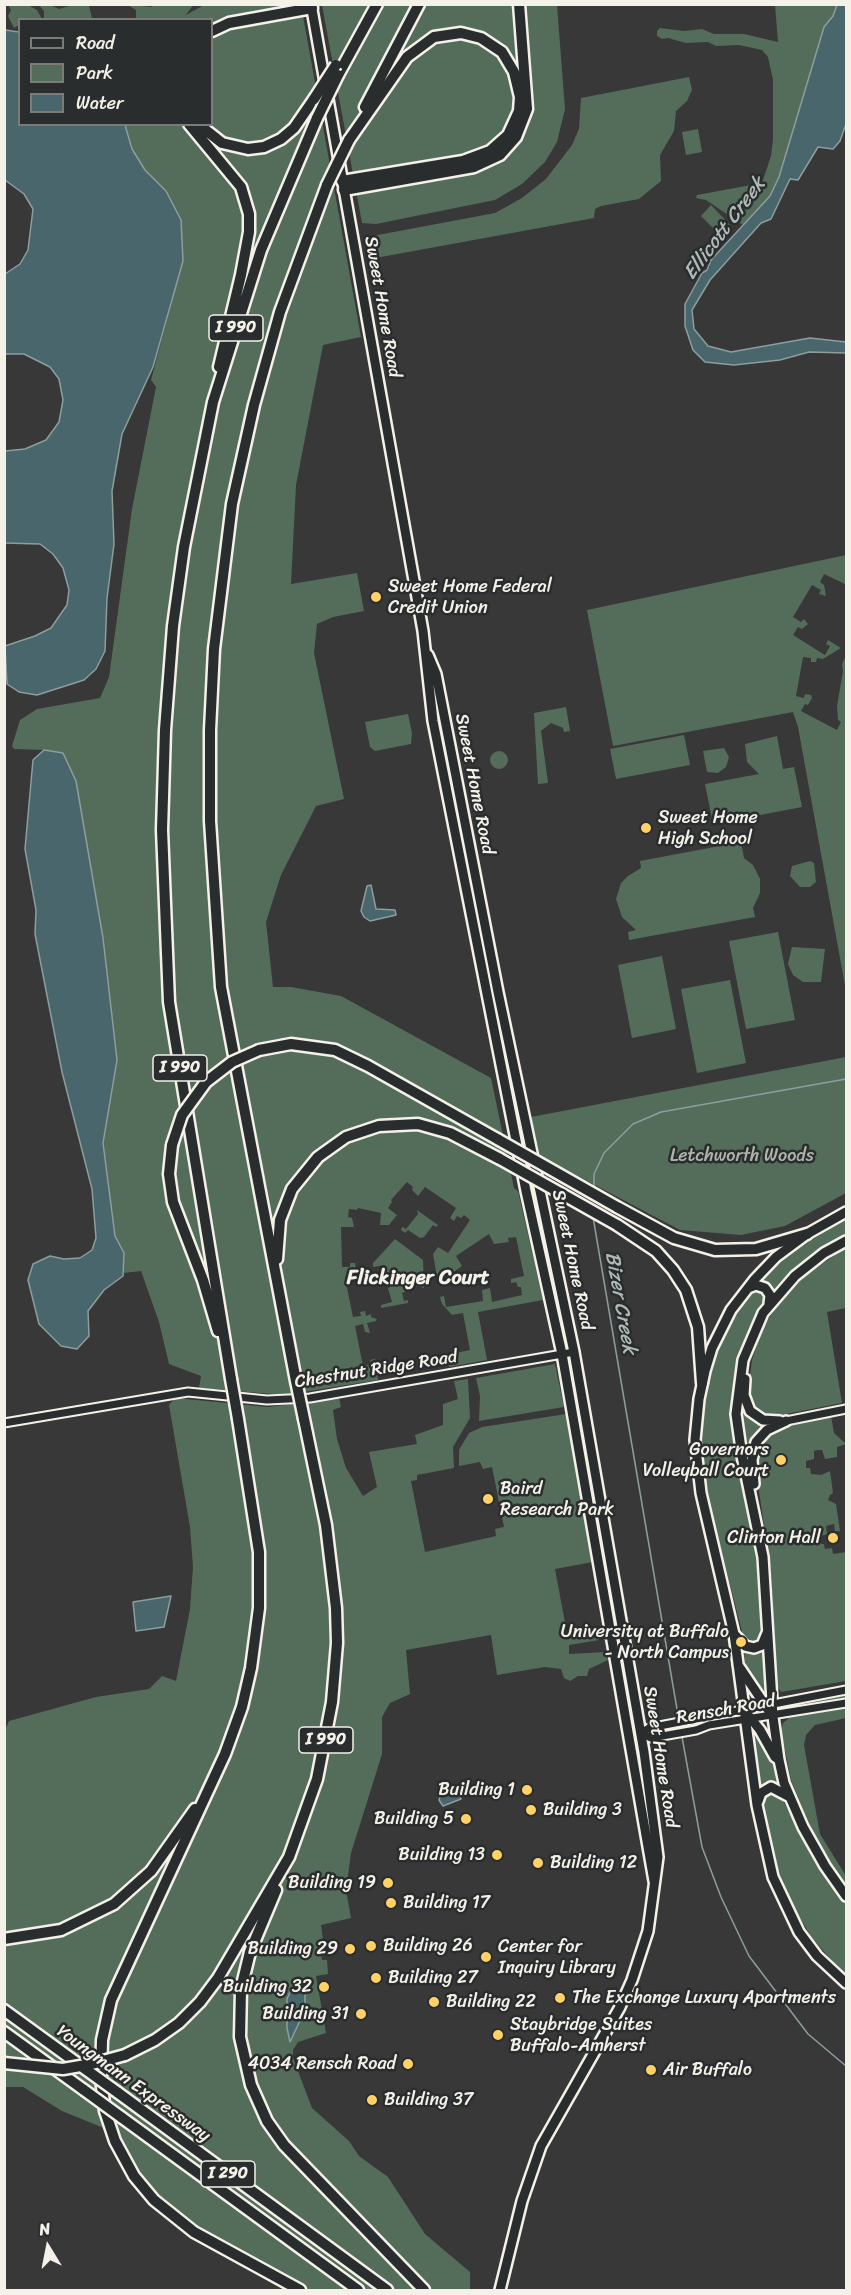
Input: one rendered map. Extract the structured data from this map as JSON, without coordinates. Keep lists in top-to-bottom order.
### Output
{
  "streets": {
    "highway": ["I 990", "Youngmann Expressway", "I 290"],
    "main road": ["Sweet Home Road"],
    "street": ["Chestnut Ridge Road", "Rensch Road"]
  },
  "crossings": [
    ["Sweet Home Road", "Chestnut Ridge Road"],
    ["Sweet Home Road", "Rensch Road"]
  ],
  "districts": ["Flickinger Court"],
  "water": ["Ellicott Creek", "Bizer Creek"],
  "parks": ["Letchworth Woods"],
  "places": [
    "Sweet Home Federal Credit Union",
    "Sweet Home High School",
    "Governors Volleyball Court",
    "Baird Research Park",
    "Clinton Hall",
    "University at Buffalo - North Campus",
    "Building 1",
    "Building 3",
    "Building 5",
    "Building 13",
    "Building 12",
    "Building 19",
    "Building 17",
    "Building 26",
    "Building 29",
    "Center for Inquiry Library",
    "Building 27",
    "Building 32",
    "The Exchange Luxury Apartments",
    "Building 22",
    "Building 31",
    "Staybridge Suites Buffalo-Amherst",
    "4034 Rensch Road",
    "Air Buffalo",
    "Building 37"
  ],
  "legend": ["Road", "Park", "Water"],
  "north": "top"
}
